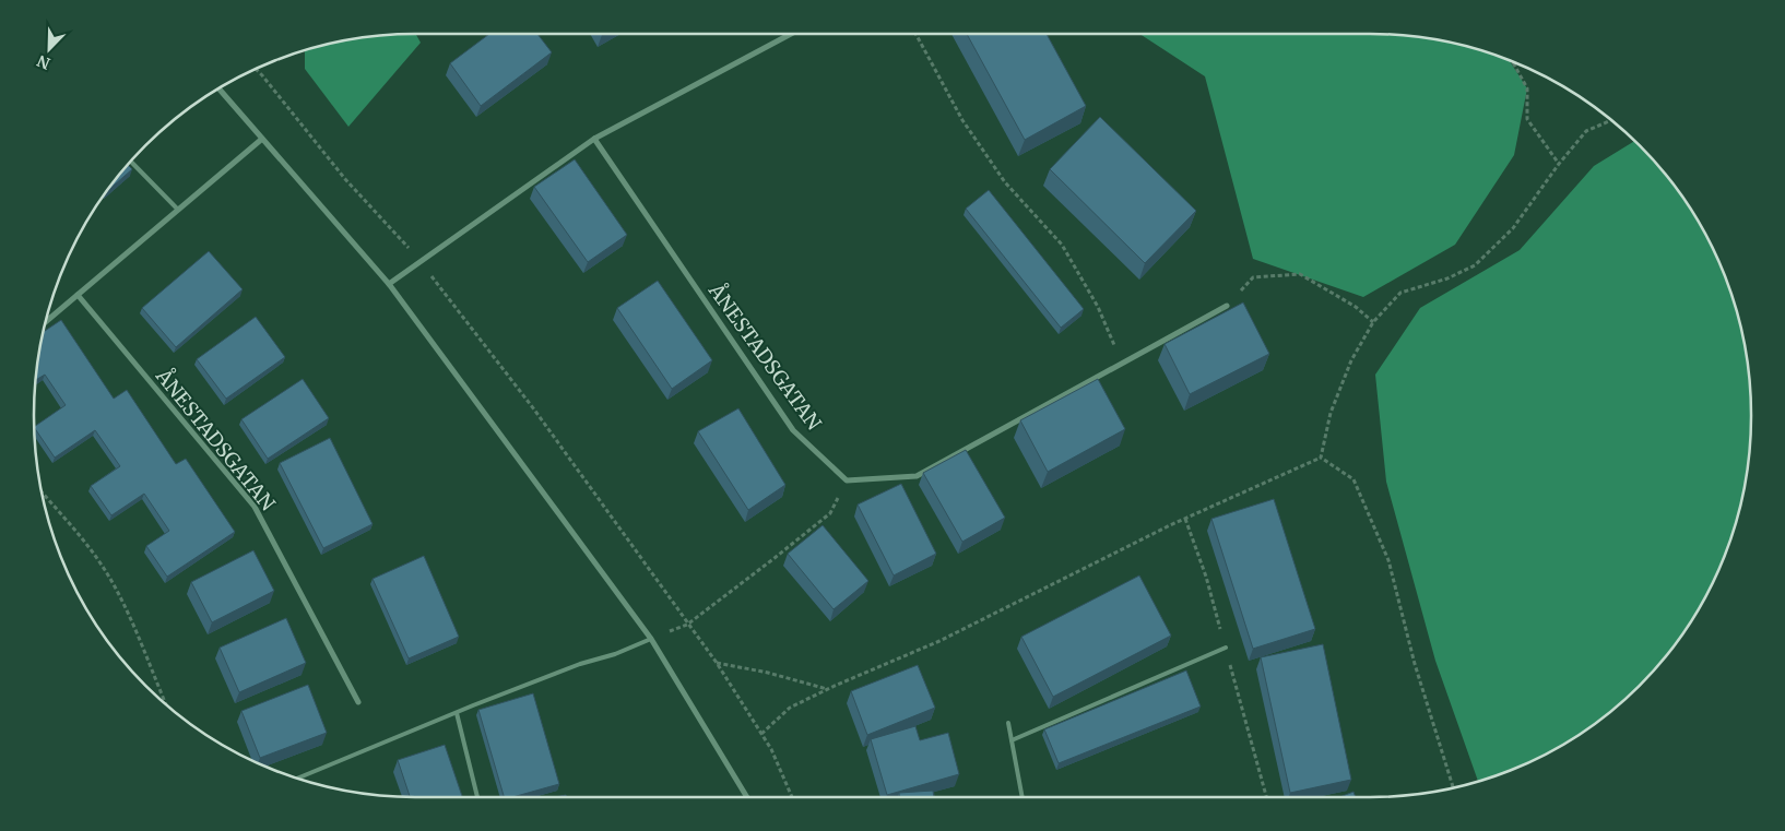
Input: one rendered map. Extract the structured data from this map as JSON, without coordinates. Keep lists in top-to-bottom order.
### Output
{
  "streets": {
    "street": ["ÅNESTADSGATAN"]
  },
  "north": "bottom left"
}
